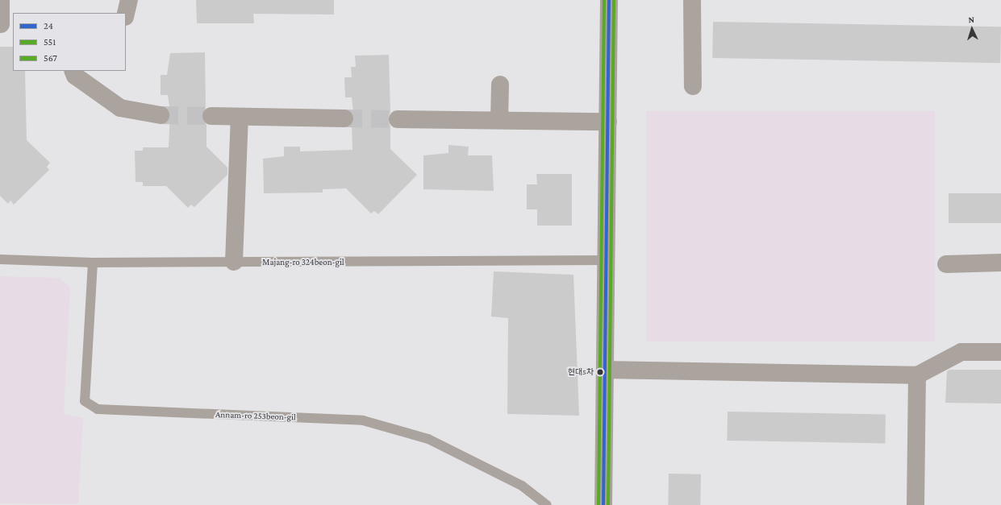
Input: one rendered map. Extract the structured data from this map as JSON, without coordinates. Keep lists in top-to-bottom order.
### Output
{
  "streets": {
    "lane": ["Majang-ro 324beon-gil", "Annam-ro 253beon-gil"]
  },
  "crossings": [
    ["Majang-ro 324beon-gil", "Annam-ro 253beon-gil"]
  ],
  "places": ["현대5차"],
  "lines": ["transit line 24", "transit line 551", "transit line 567"],
  "legend": ["24", "551", "567"],
  "north": "top"
}
